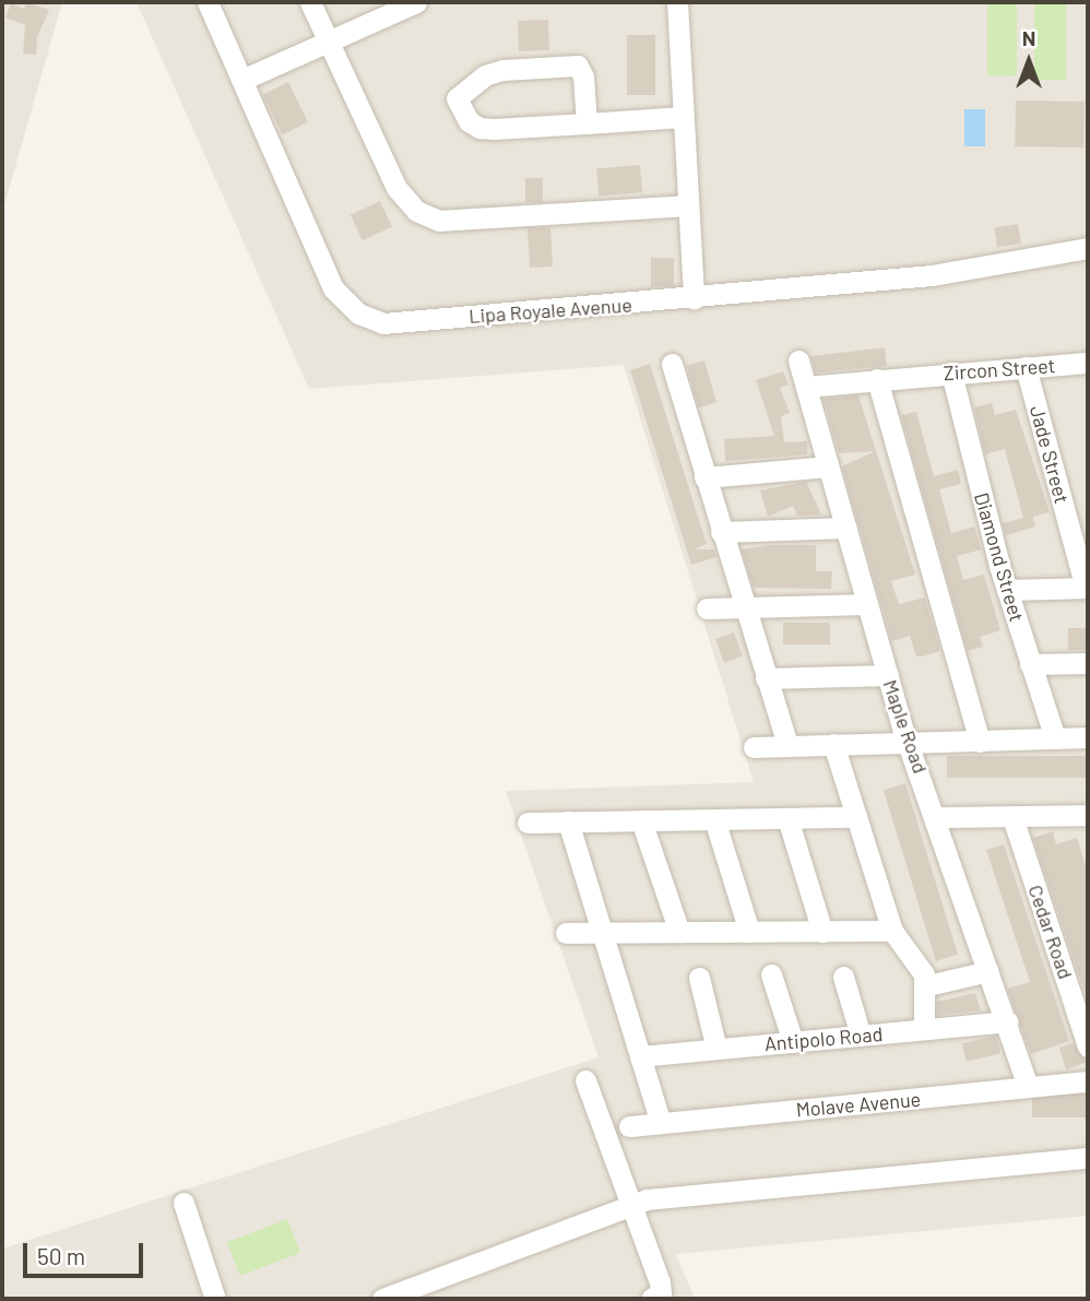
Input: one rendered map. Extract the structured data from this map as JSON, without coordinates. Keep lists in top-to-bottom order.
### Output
{
  "streets": {
    "street": [
      "Lipa Royale Avenue",
      "Zircon Street",
      "Jade Street",
      "Diamond Street",
      "Maple Road",
      "Cedar Road",
      "Antipolo Road",
      "Molave Avenue"
    ]
  },
  "crossings": [
    ["Zircon Street", "Jade Street"],
    ["Zircon Street", "Diamond Street"],
    ["Zircon Street", "Maple Road"],
    ["Maple Road", "Antipolo Road"],
    ["Maple Road", "Molave Avenue"]
  ],
  "scale_bar": "50 m",
  "north": "top"
}
